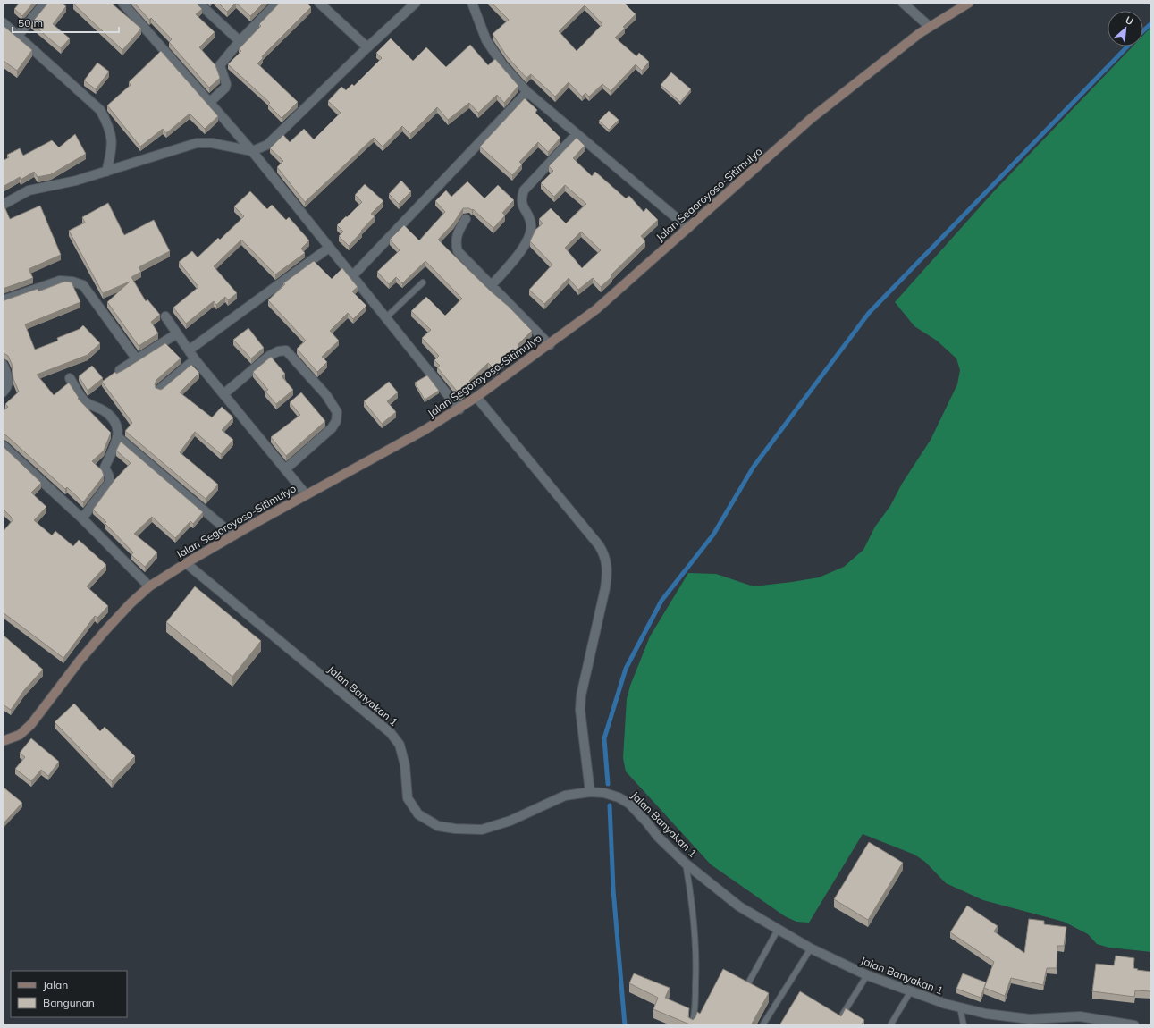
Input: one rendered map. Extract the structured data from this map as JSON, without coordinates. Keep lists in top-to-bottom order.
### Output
{
  "streets": {
    "main road": ["Jalan Segoroyoso-Sitimulyo"],
    "street": ["Jalan Banyakan 1"]
  },
  "crossings": [
    ["Jalan Segoroyoso-Sitimulyo", "Jalan Banyakan 1"]
  ],
  "legend": ["Jalan", "Bangunan"],
  "scale_bar": "50 m",
  "north": "top right"
}
